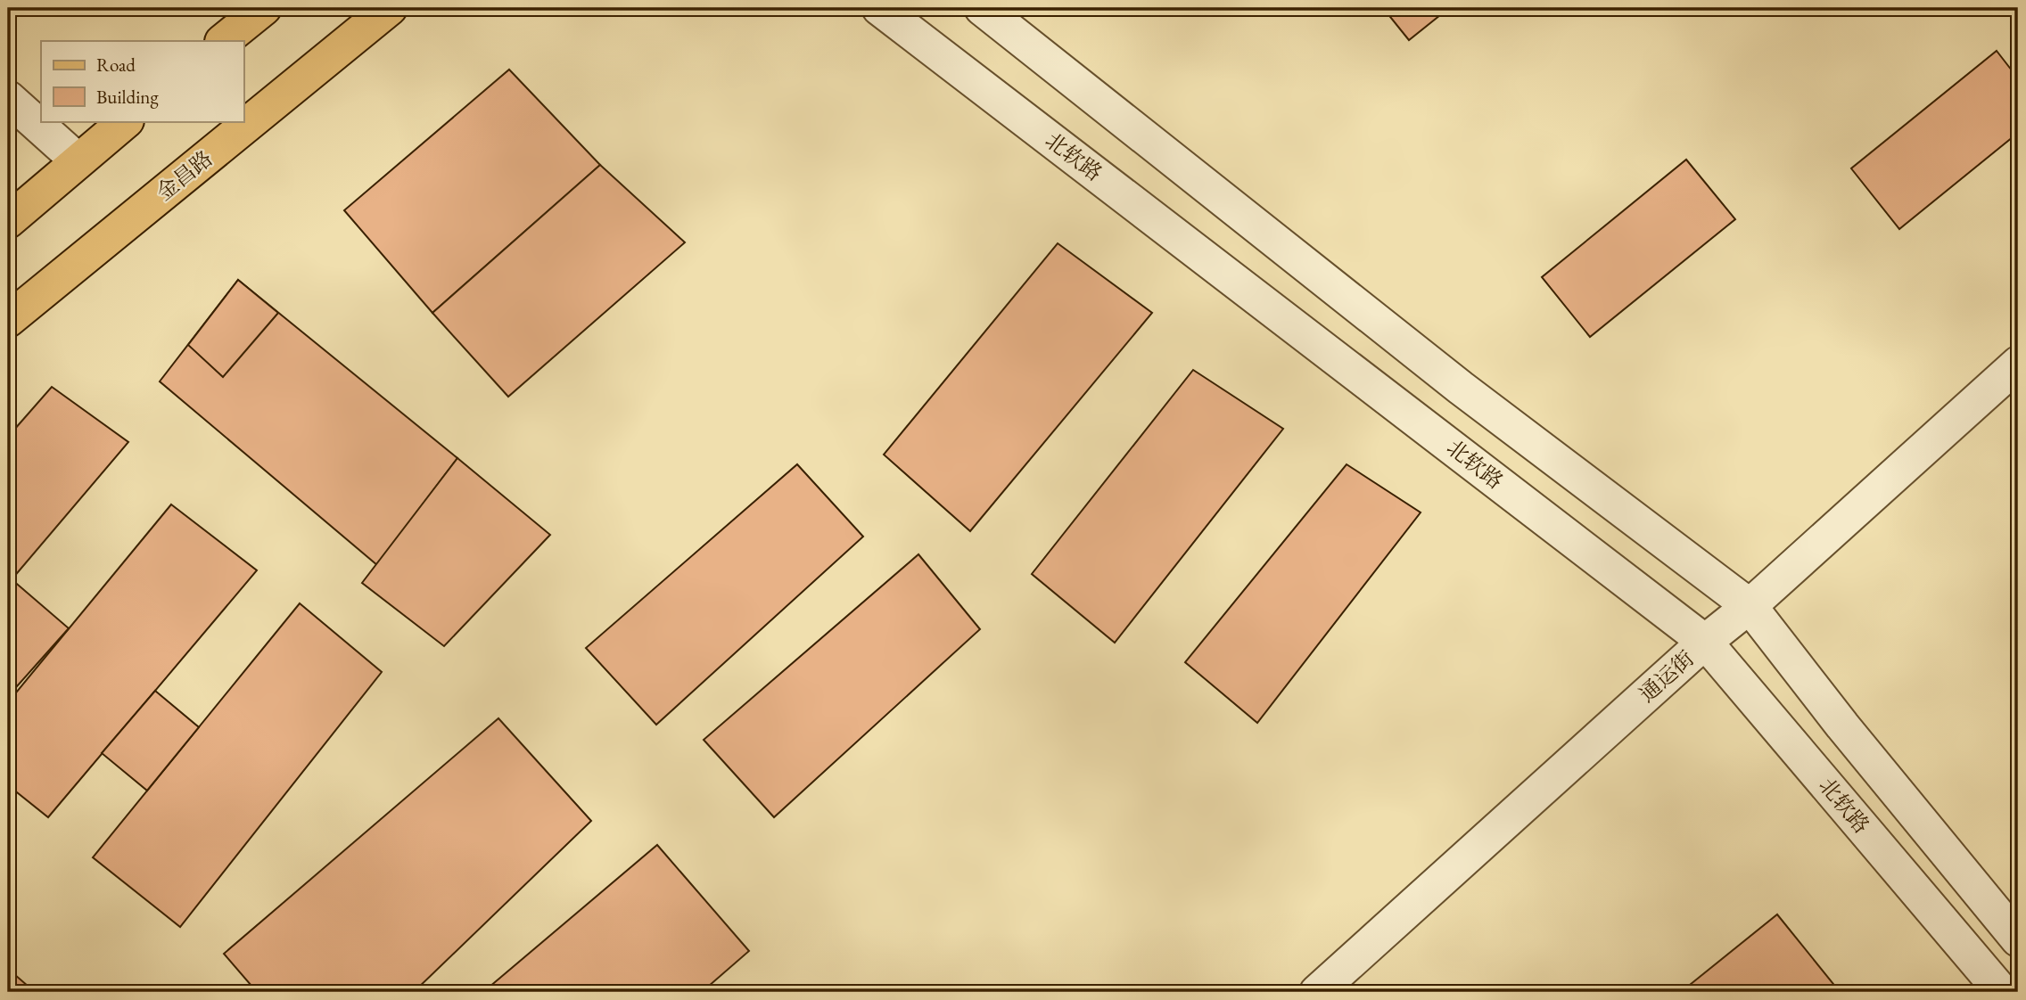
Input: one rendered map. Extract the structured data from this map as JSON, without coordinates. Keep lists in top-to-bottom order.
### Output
{
  "streets": {
    "main road": ["金昌路"],
    "street": ["北软路", "通运街"]
  },
  "crossings": [
    ["北软路", "通运街"]
  ],
  "legend": ["Road", "Building"]
}
